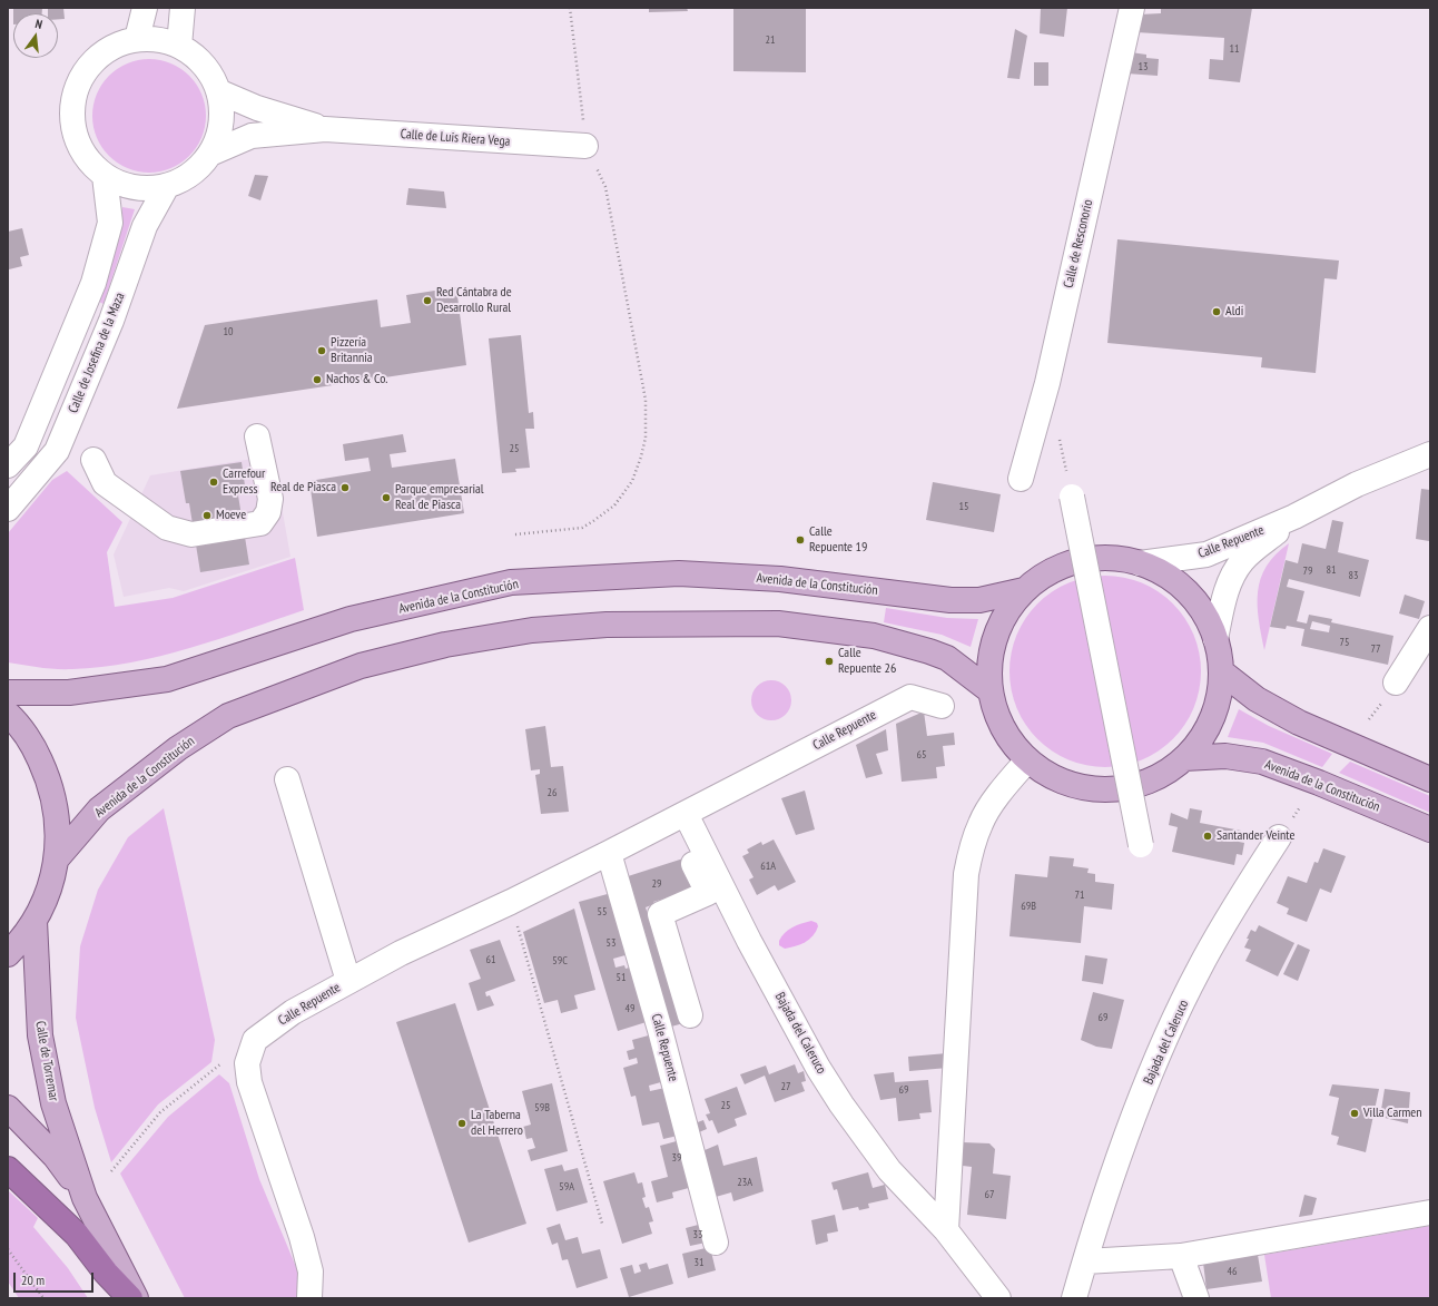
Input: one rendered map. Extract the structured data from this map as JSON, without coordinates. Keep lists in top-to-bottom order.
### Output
{
  "streets": {
    "main road": ["Avenida de la Constitución", "Calle de Torremar"],
    "street": [
      "Calle de Luis Riera Vega",
      "Calle de Resconorio",
      "Calle de Josefina de la Maza",
      "Calle Repuente",
      "Bajada del Caleruco"
    ]
  },
  "crossings": [
    ["Calle de Luis Riera Vega", "Calle de Josefina de la Maza"],
    ["Calle Repuente", "Bajada del Caleruco"]
  ],
  "places": [
    "Red Cántabra de Desarrollo Rural",
    "Aldi",
    "Pizzería Britannia",
    "Nachos & Co.",
    "Carrefour Express",
    "Real de Piasca",
    "Parque empresarial Real de Piasca",
    "Moeve",
    "Calle Repuente 19",
    "Calle Repuente 26",
    "Santander Veinte",
    "Villa Carmen",
    "La Taberna del Herrero"
  ],
  "house_numbers": [
    "21",
    "11",
    "13",
    "10",
    "25",
    "15",
    "81",
    "79",
    "83",
    "75",
    "77",
    "65",
    "26",
    "61A",
    "29",
    "71",
    "69B",
    "55",
    "53",
    "61",
    "59C",
    "51",
    "49",
    "69",
    "27",
    "69",
    "25",
    "59B",
    "39",
    "23A",
    "59A",
    "67",
    "33",
    "31",
    "46"
  ],
  "scale_bar": "20 m",
  "north": "top"
}
